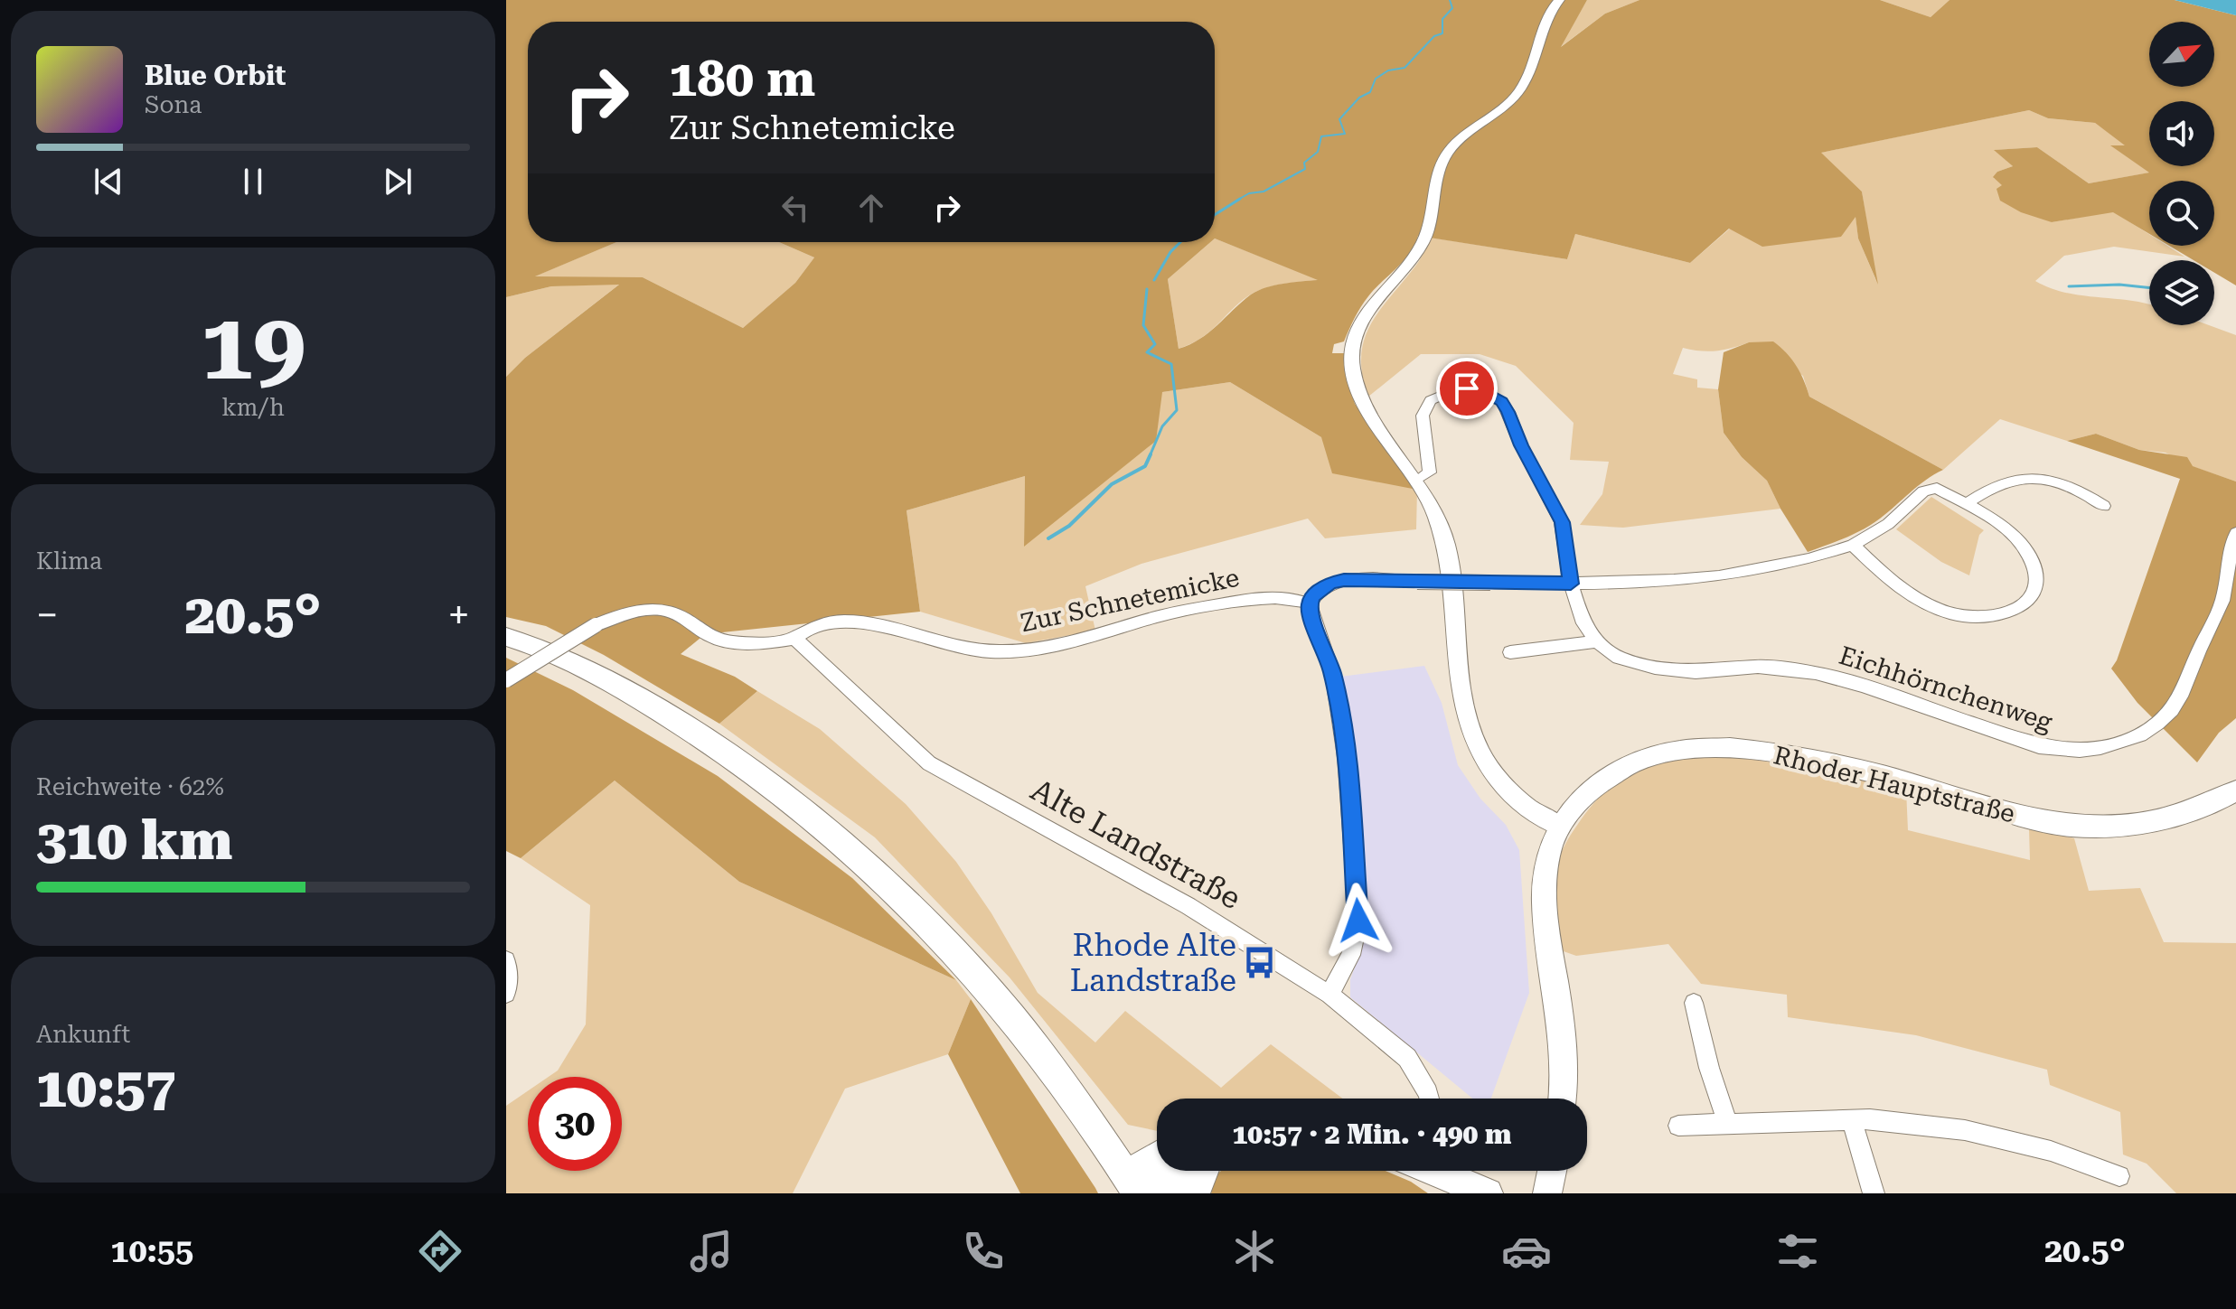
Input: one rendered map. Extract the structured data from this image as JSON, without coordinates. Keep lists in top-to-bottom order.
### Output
{
  "streets": {
    "main road": ["Rhoder Hauptstraße"],
    "street": ["Zur Schnetemicke", "Eichhörnchenweg", "Alte Landstraße"]
  },
  "crossings": [
    ["Zur Schnetemicke", "Alte Landstraße"]
  ],
  "places": {
    "bus stop": ["Rhode Alte Landstraße"]
  },
  "north": "top right",
  "page": {
    "turn": ["180 m", "Zur Schnetemicke"],
    "song": ["Blue Orbit", "Sona"],
    "tile": [
      ["19", "km/h"],
      "Klima",
      ["Reichweite · 62%", "310 km"],
      ["Ankunft", "10:57"]
    ],
    "heat": ["−", "20.5°", "+"],
    "limit": "30",
    "trip": "10:57 · 2 Min. · 490 m",
    "tabs": ["10:55", "20.5°"]
  }
}
